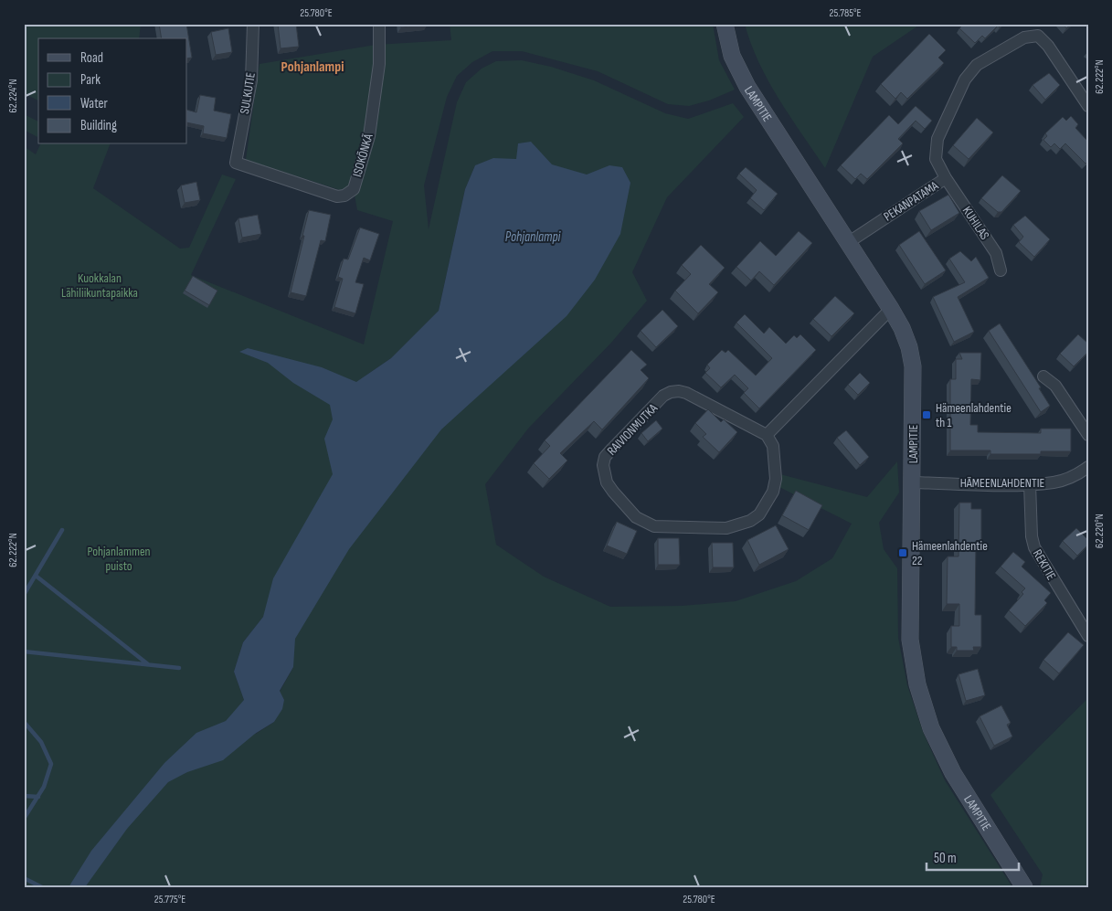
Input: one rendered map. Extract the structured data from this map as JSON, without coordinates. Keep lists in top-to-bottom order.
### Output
{
  "streets": {
    "street": [
      "SULKUTIE",
      "LAMPITIE",
      "ISOKÖNKÄ",
      "PEKANPATAMA",
      "KUHILAS",
      "RAIVIONMUTKA",
      "HÄMEENLAHDENTIE",
      "REKITIE"
    ]
  },
  "crossings": [
    ["SULKUTIE", "ISOKÖNKÄ"],
    ["LAMPITIE", "PEKANPATAMA"],
    ["LAMPITIE", "HÄMEENLAHDENTIE"],
    ["PEKANPATAMA", "KUHILAS"],
    ["HÄMEENLAHDENTIE", "REKITIE"]
  ],
  "districts": ["Pohjanlampi"],
  "water": ["Pohjanlampi"],
  "parks": ["Kuokkalan Lähiliikuntapaikka", "Pohjanlammen puisto"],
  "places": {
    "transit": ["Hämeenlahdentie th 1", "Hämeenlahdentie 22"]
  },
  "legend": [
    "Road",
    "Park",
    "Water",
    "Building"
  ],
  "scale_bar": "50 m",
  "coordinates": [
    "25.780°E",
    "25.785°E",
    "62.222°N",
    "62.224°N",
    "62.220°N",
    "25.775°E"
  ]
}
